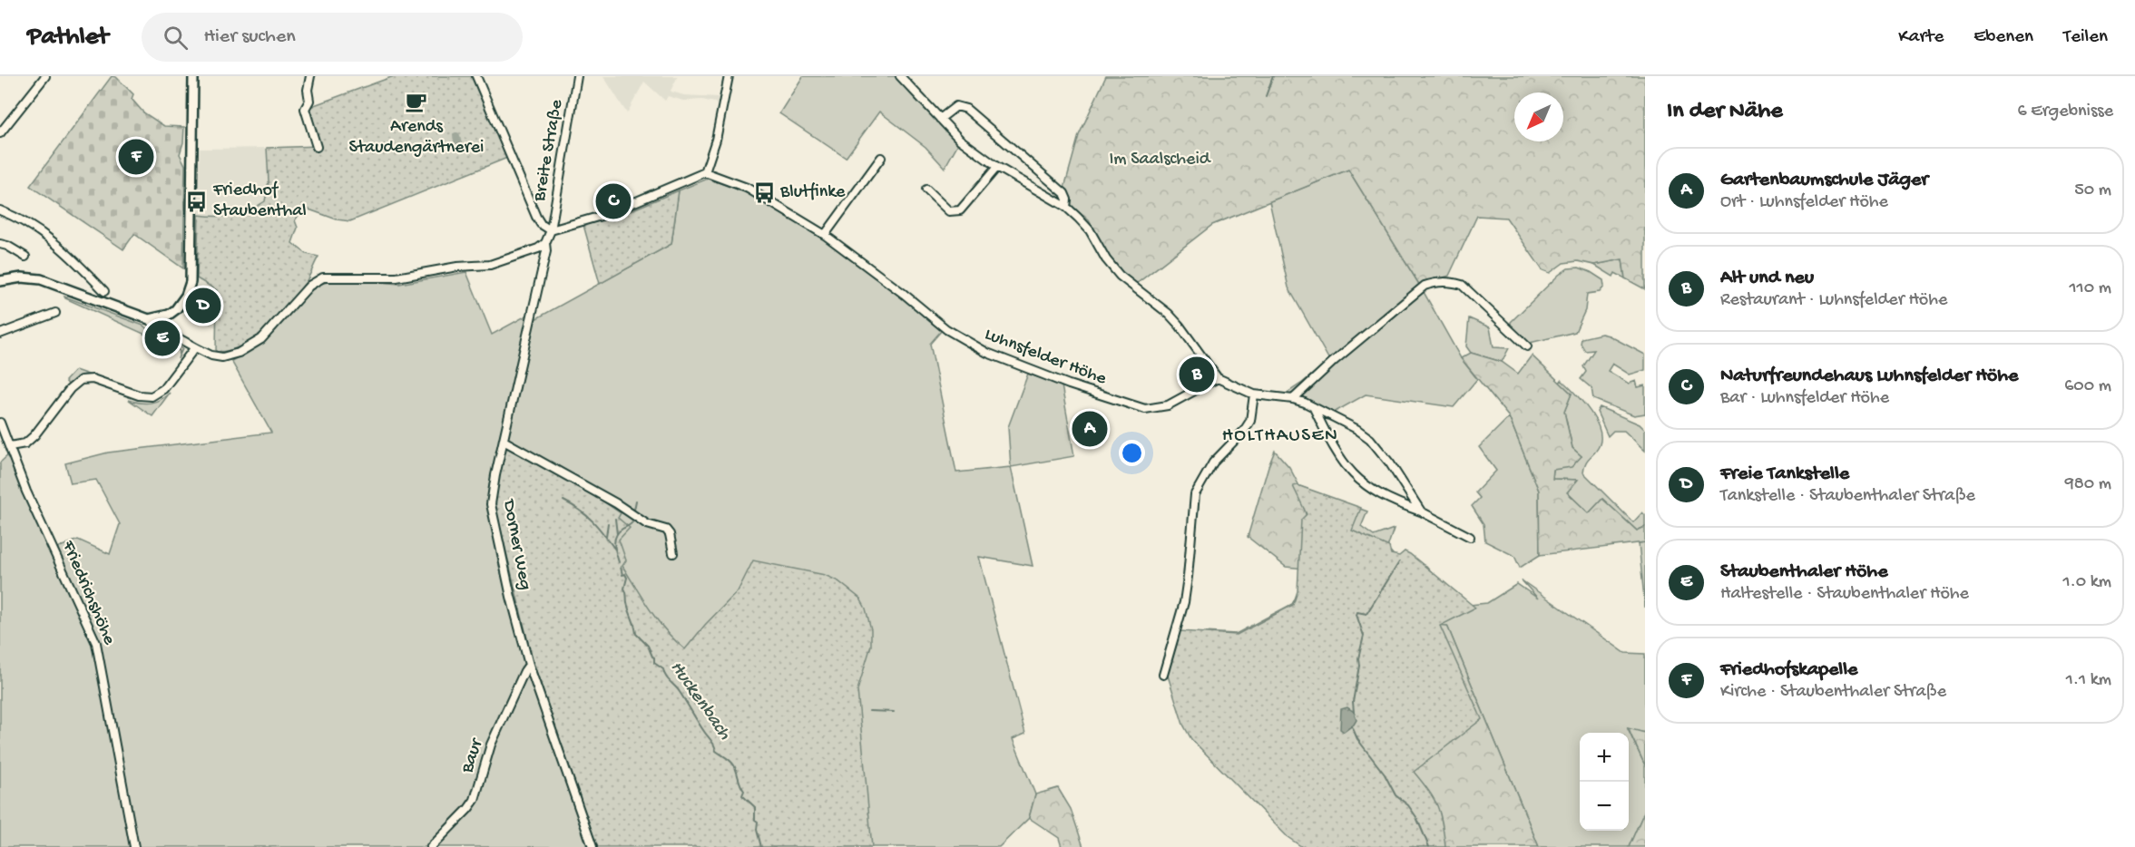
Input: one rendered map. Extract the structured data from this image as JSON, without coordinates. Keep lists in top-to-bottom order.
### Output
{
  "streets": {
    "street": [
      "Breite Straße",
      "Luhnsfelder Höhe",
      "Dorner Weg",
      "Friedrichshöhe",
      "Baur"
    ]
  },
  "crossings": [
    ["Breite Straße", "Dorner Weg"],
    ["Dorner Weg", "Baur"]
  ],
  "districts": ["HOLTHAUSEN"],
  "water": ["Huckenbach"],
  "parks": ["Im Saalscheid"],
  "places": {
    "cafe": ["Arends Staudengärtnerei"],
    "bus stop": ["Blutfinke", "Friedhof Staubenthal"]
  },
  "north": "bottom left",
  "page": {
    "header": "Pathlet",
    "search": "Hier suchen",
    "nav": ["Karte", "Ebenen", "Teilen"],
    "heading": ["In der Nähe", "6 Ergebnisse"],
    "pins": [
      "F",
      "C",
      "D",
      "E",
      "B",
      "A"
    ],
    "list": [
      {
        "mark": "A",
        "name": "Gartenbaumschule Jäger",
        "note": "Ort · Luhnsfelder Höhe",
        "value": "50 m"
      },
      {
        "mark": "B",
        "name": "Alt und neu",
        "note": "Restaurant · Luhnsfelder Höhe",
        "value": "110 m"
      },
      {
        "mark": "C",
        "name": "Naturfreundehaus Luhnsfelder Höhe",
        "note": "Bar · Luhnsfelder Höhe",
        "value": "600 m"
      },
      {
        "mark": "D",
        "name": "Freie Tankstelle",
        "note": "Tankstelle · Staubenthaler Straße",
        "value": "980 m"
      },
      {
        "mark": "E",
        "name": "Staubenthaler Höhe",
        "note": "Haltestelle · Staubenthaler Höhe",
        "value": "1.0 km"
      },
      {
        "mark": "F",
        "name": "Friedhofskapelle",
        "note": "Kirche · Staubenthaler Straße",
        "value": "1.1 km"
      }
    ],
    "map_buttons": ["+", "−"]
  }
}
